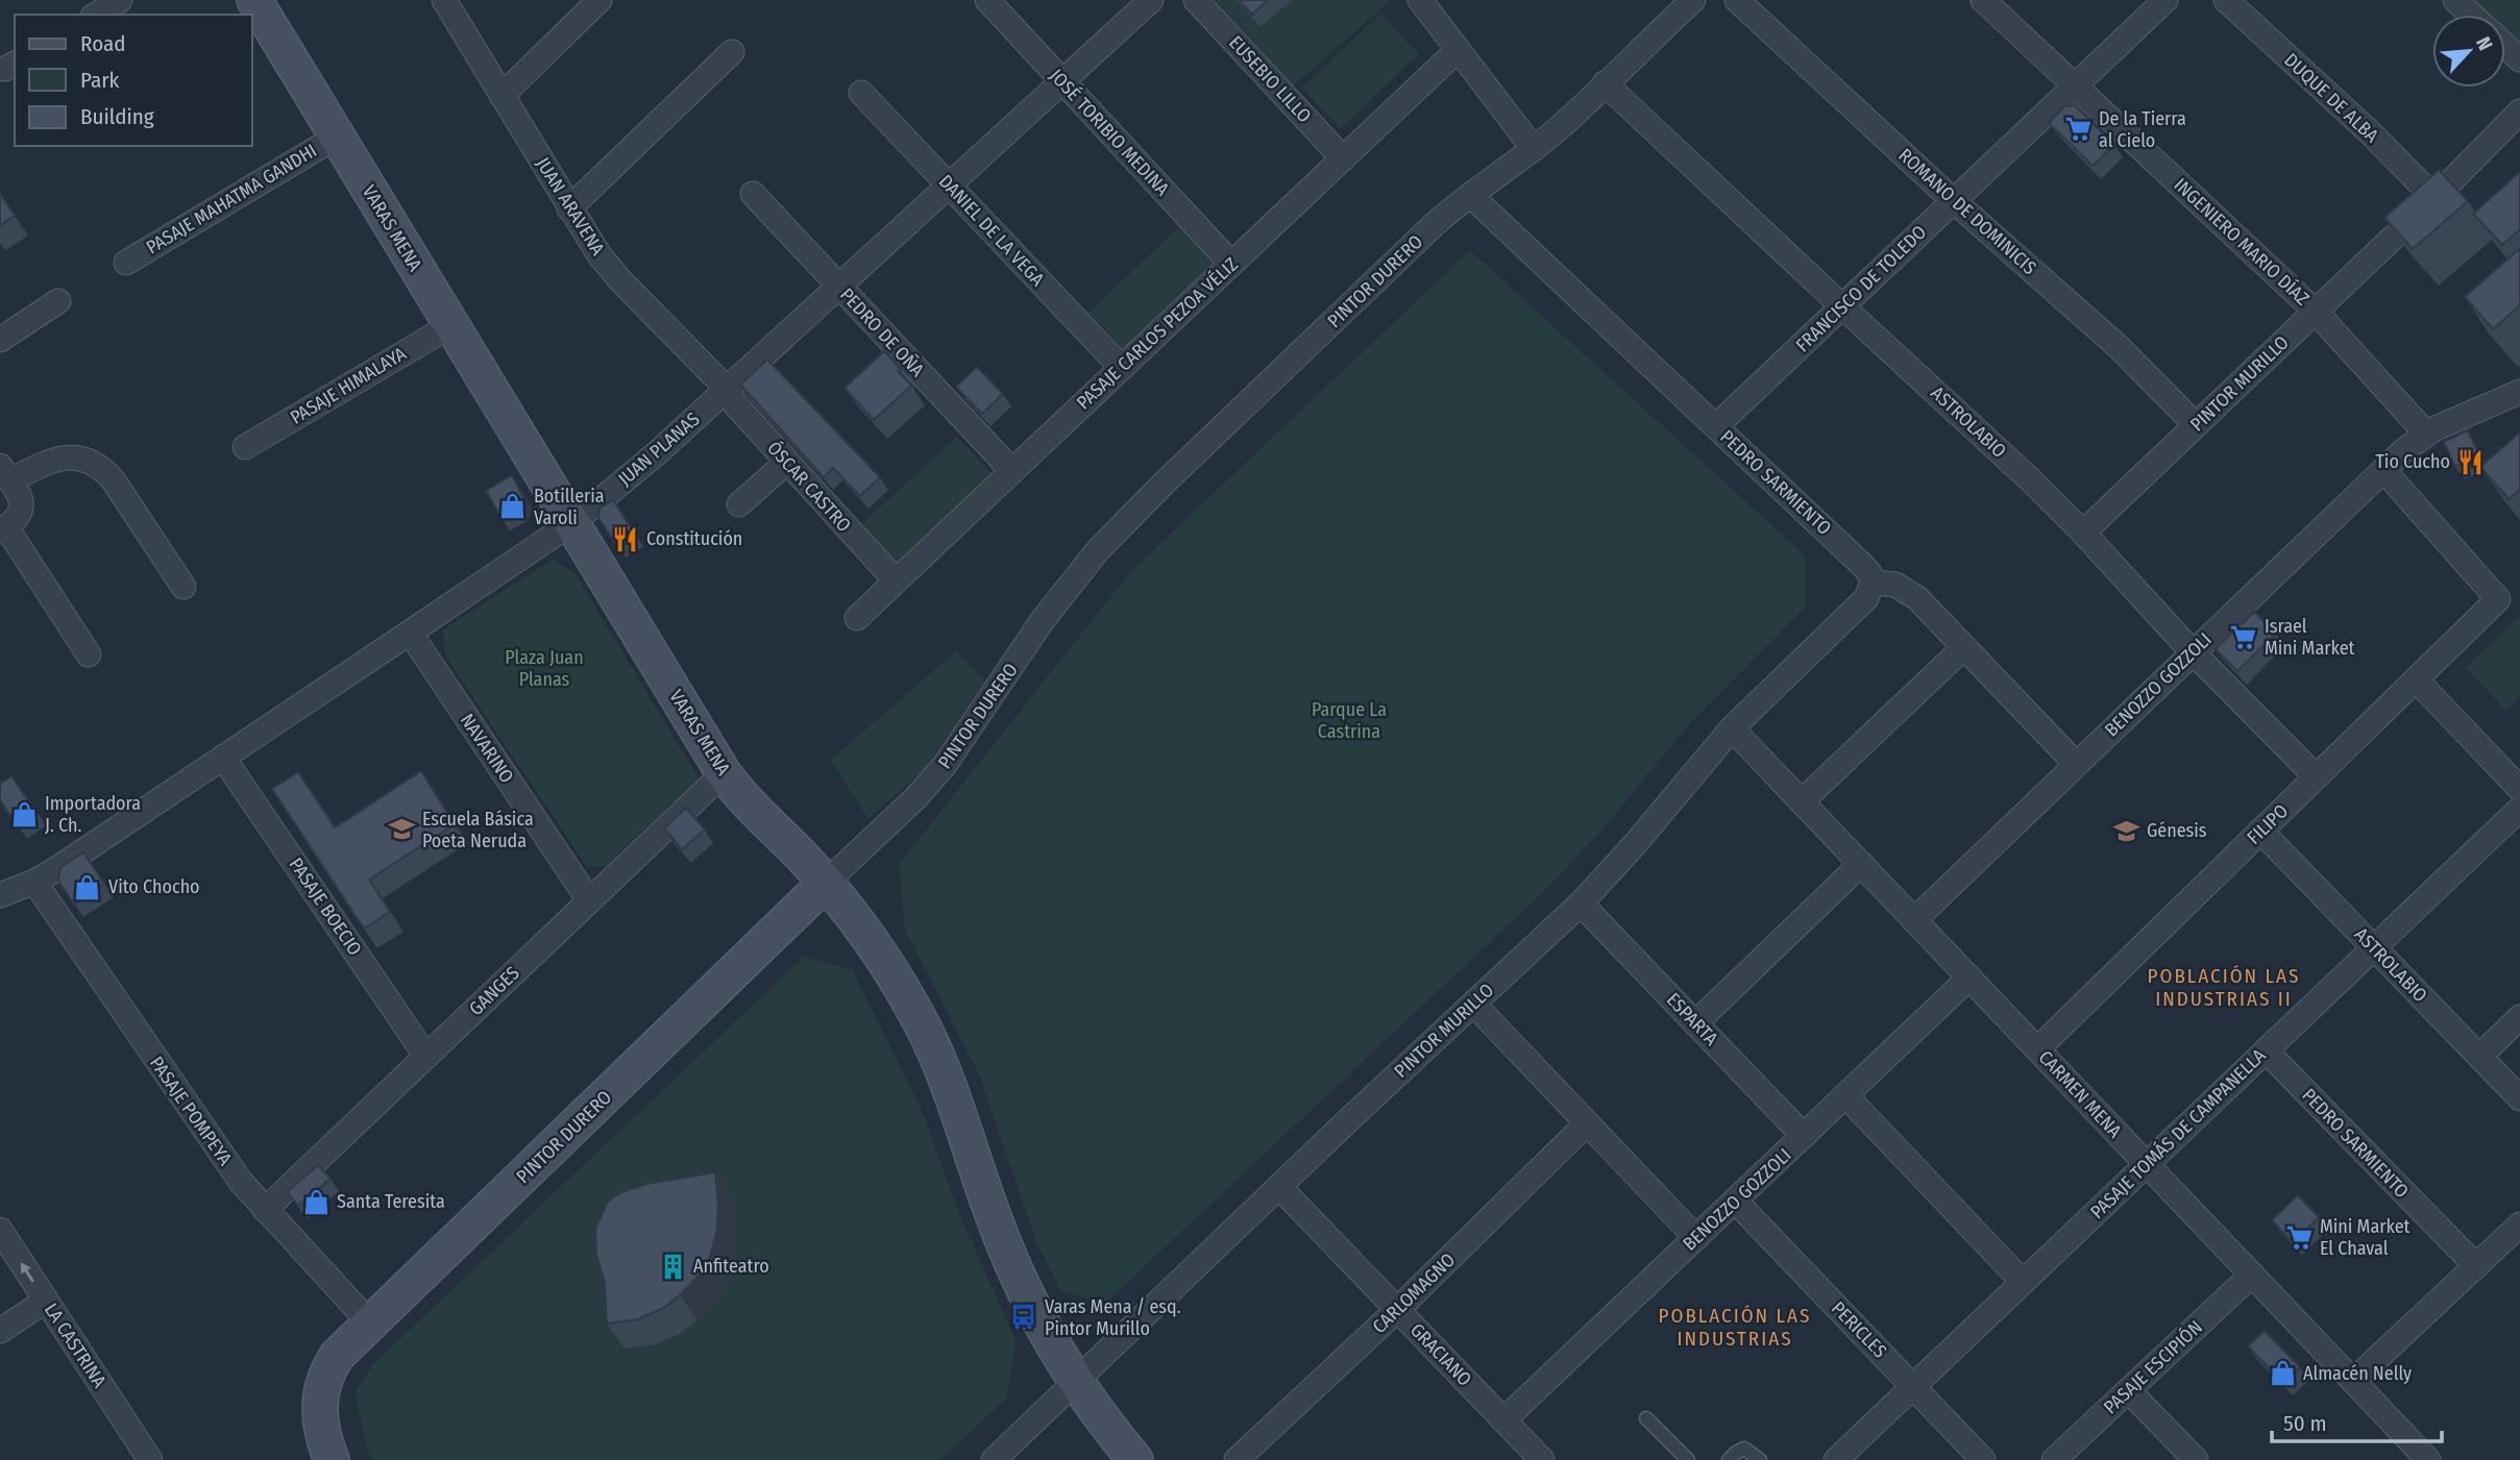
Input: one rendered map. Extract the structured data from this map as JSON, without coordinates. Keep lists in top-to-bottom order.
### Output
{
  "streets": {
    "street": [
      "EUSEBIO LILLO",
      "DUQUE DE ALBA",
      "JOSÉ TORIBIO MEDINA",
      "PASAJE MAHATMA GANDHI",
      "JUAN ARAVENA",
      "ROMANO DE DOMINICIS",
      "VARAS MENA",
      "DANIEL DE LA VEGA",
      "INGENIERO MARIO DÍAZ",
      "PINTOR DURERO",
      "FRANCISCO DE TOLEDO",
      "PEDRO DE OÑA",
      "PASAJE CARLOS PEZOA VÉLIZ",
      "PINTOR MURILLO",
      "PASAJE HIMALAYA",
      "ASTROLABIO",
      "JUAN PLANAS",
      "PEDRO SARMIENTO",
      "ÓSCAR CASTRO",
      "BENOZZO GOZZOLI",
      "NAVARINO",
      "FILIPO",
      "PASAJE BOECIO",
      "GANGES",
      "ESPARTA",
      "CARMEN MENA",
      "PASAJE POMPEYA",
      "PASAJE TOMÁS DE CAMPANELLA",
      "CARLOMAGNO",
      "PERICLES",
      "LA CASTRINA",
      "GRACIANO",
      "PASAJE ESCIPIÓN"
    ]
  },
  "crossings": [
    ["EUSEBIO LILLO", "PASAJE CARLOS PEZOA VÉLIZ"],
    ["DUQUE DE ALBA", "PINTOR MURILLO"],
    ["JOSÉ TORIBIO MEDINA", "PASAJE CARLOS PEZOA VÉLIZ"],
    ["JOSÉ TORIBIO MEDINA", "JUAN PLANAS"],
    ["PASAJE MAHATMA GANDHI", "VARAS MENA"],
    ["JUAN ARAVENA", "JUAN PLANAS"],
    ["JUAN ARAVENA", "ÓSCAR CASTRO"],
    ["ROMANO DE DOMINICIS", "FRANCISCO DE TOLEDO"],
    ["ROMANO DE DOMINICIS", "PINTOR MURILLO"],
    ["VARAS MENA", "PINTOR DURERO"],
    ["VARAS MENA", "PINTOR MURILLO"],
    ["VARAS MENA", "PASAJE HIMALAYA"],
    ["VARAS MENA", "JUAN PLANAS"],
    ["VARAS MENA", "GANGES"],
    ["DANIEL DE LA VEGA", "PASAJE CARLOS PEZOA VÉLIZ"],
    ["DANIEL DE LA VEGA", "JUAN PLANAS"],
    ["INGENIERO MARIO DÍAZ", "FRANCISCO DE TOLEDO"],
    ["INGENIERO MARIO DÍAZ", "PINTOR MURILLO"],
    ["INGENIERO MARIO DÍAZ", "BENOZZO GOZZOLI"],
    ["PINTOR DURERO", "ASTROLABIO"],
    ["PINTOR DURERO", "PEDRO SARMIENTO"],
    ["PINTOR DURERO", "PASAJE POMPEYA"],
    ["FRANCISCO DE TOLEDO", "ASTROLABIO"],
    ["FRANCISCO DE TOLEDO", "PEDRO SARMIENTO"],
    ["PEDRO DE OÑA", "PASAJE CARLOS PEZOA VÉLIZ"],
    ["PEDRO DE OÑA", "JUAN PLANAS"],
    ["PASAJE CARLOS PEZOA VÉLIZ", "ÓSCAR CASTRO"],
    ["PINTOR MURILLO", "ASTROLABIO"],
    ["PINTOR MURILLO", "PEDRO SARMIENTO"],
    ["PINTOR MURILLO", "ESPARTA"],
    ["PINTOR MURILLO", "CARMEN MENA"],
    ["PINTOR MURILLO", "GRACIANO"],
    ["ASTROLABIO", "BENOZZO GOZZOLI"],
    ["ASTROLABIO", "FILIPO"],
    ["ASTROLABIO", "PASAJE TOMÁS DE CAMPANELLA"],
    ["JUAN PLANAS", "ÓSCAR CASTRO"],
    ["JUAN PLANAS", "NAVARINO"],
    ["JUAN PLANAS", "PASAJE BOECIO"],
    ["JUAN PLANAS", "PASAJE POMPEYA"],
    ["PEDRO SARMIENTO", "PASAJE TOMÁS DE CAMPANELLA"],
    ["BENOZZO GOZZOLI", "FILIPO"],
    ["BENOZZO GOZZOLI", "ESPARTA"],
    ["BENOZZO GOZZOLI", "CARMEN MENA"],
    ["BENOZZO GOZZOLI", "PERICLES"],
    ["BENOZZO GOZZOLI", "GRACIANO"],
    ["NAVARINO", "GANGES"],
    ["FILIPO", "CARMEN MENA"],
    ["PASAJE BOECIO", "GANGES"],
    ["GANGES", "PASAJE POMPEYA"],
    ["CARMEN MENA", "PASAJE TOMÁS DE CAMPANELLA"],
    ["CARMEN MENA", "PASAJE ESCIPIÓN"],
    ["PASAJE TOMÁS DE CAMPANELLA", "PERICLES"],
    ["CARLOMAGNO", "GRACIANO"]
  ],
  "districts": ["POBLACIÓN LAS INDUSTRIAS II", "POBLACIÓN LAS INDUSTRIAS"],
  "parks": ["Plaza Juan Planas", "Parque La Castrina"],
  "places": {
    "supermarket": ["De la Tierra al Cielo", "Israel Mini Market", "Mini Market El Chaval"],
    "restaurant": ["Tio Cucho", "Constitución"],
    "shop": [
      "Botilleria Varoli",
      "Importadora J. Ch.",
      "Vito Chocho",
      "Santa Teresita",
      "Almacén Nelly"
    ],
    "school or university": ["Escuela Básica Poeta Neruda", "Génesis"],
    "building": ["Anfiteatro"],
    "bus stop": ["Varas Mena / esq. Pintor Murillo"]
  },
  "legend": ["Road", "Park", "Building"],
  "scale_bar": "50 m",
  "north": "top right"
}
